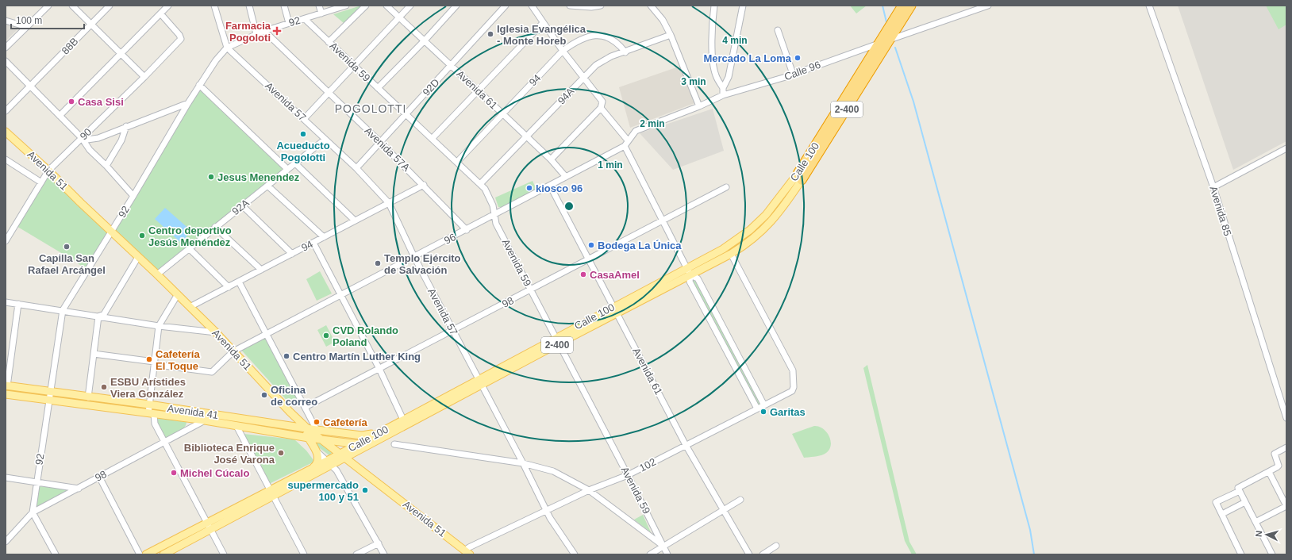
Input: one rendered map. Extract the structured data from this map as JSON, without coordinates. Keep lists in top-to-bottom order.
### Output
{
  "streets": {
    "highway": ["2-400", "Calle 100"],
    "main road": ["Avenida 51", "Avenida 41"],
    "street": [
      "92",
      "88B",
      "Avenida 59",
      "Calle 96",
      "94",
      "92D",
      "Avenida 61",
      "94A",
      "Avenida 57",
      "90",
      "Avenida 57A",
      "92A",
      "Avenida 85",
      "96",
      "98",
      "102"
    ]
  },
  "crossings": [
    ["92", "Avenida 59"],
    ["92", "Avenida 57"],
    ["92", "Avenida 57A"],
    ["92", "Avenida 51"],
    ["92", "98"],
    ["92", "Avenida 41"],
    ["Avenida 59", "94"],
    ["Avenida 59", "92D"],
    ["Avenida 59", "94A"],
    ["Avenida 59", "Calle 100"],
    ["Avenida 59", "96"],
    ["Avenida 59", "98"],
    ["Avenida 59", "102"],
    ["Calle 96", "Calle 100"],
    ["Calle 96", "96"],
    ["94", "Avenida 61"],
    ["94", "94A"],
    ["94", "Avenida 57"],
    ["94", "Avenida 57A"],
    ["94", "Avenida 51"],
    ["92D", "Avenida 61"],
    ["92D", "Avenida 57"],
    ["92D", "Avenida 57A"],
    ["Avenida 61", "94A"],
    ["Avenida 61", "Calle 100"],
    ["Avenida 61", "96"],
    ["Avenida 61", "98"],
    ["Avenida 61", "102"],
    ["Avenida 57", "Calle 100"],
    ["Avenida 57", "92A"],
    ["Avenida 57", "96"],
    ["Avenida 57", "98"],
    ["Avenida 57", "102"],
    ["90", "Avenida 51"],
    ["Avenida 57A", "96"],
    ["Calle 100", "Avenida 51"],
    ["Calle 100", "Avenida 41"],
    ["Calle 100", "102"],
    ["Avenida 51", "92A"],
    ["Avenida 51", "96"],
    ["Avenida 51", "Avenida 41"],
    ["Avenida 51", "102"],
    ["98", "Avenida 41"]
  ],
  "districts": ["POGOLOTTI"],
  "places": {
    "health": ["Farmacia Pogoloti"],
    "other": [
      "Iglesia Evangélica - Monte Horeb",
      "Mercado La Loma",
      "Casa Sisi",
      "Acueducto Pogolotti",
      "Jesus Menendez",
      "kiosco 96",
      "Centro deportivo Jesús Menéndez",
      "Bodega La Única",
      "Capilla San Rafael Arcángel",
      "Templo Ejército de Salvación",
      "CasaAmel",
      "CVD Rolando Poland",
      "Centro Martín Luther King",
      "Cafetería El Toque",
      "ESBU Arístides Viera González",
      "Oficina de correo",
      "Garitas",
      "Cafetería",
      "Biblioteca Enrique José Varona",
      "Michel Cúcalo",
      "supermercado 100 y 51"
    ]
  },
  "scale_bar": "100 m",
  "north": "left",
  "rings": [
    "4 min",
    "3 min",
    "2 min",
    "1 min"
  ]
}
